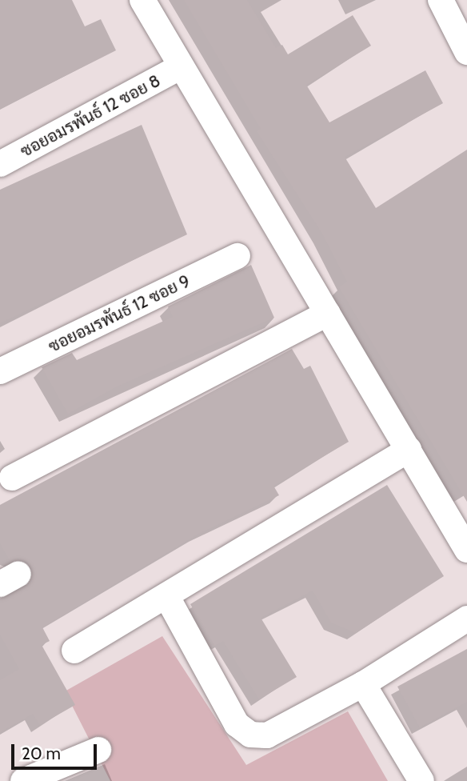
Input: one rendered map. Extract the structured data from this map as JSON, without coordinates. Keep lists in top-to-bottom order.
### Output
{
  "streets": {
    "street": ["ซอยอมรพันธ์ 12 ซอย 8", "ซอยอมรพันธ์ 12 ซอย 9"]
  },
  "scale_bar": "20 m"
}
